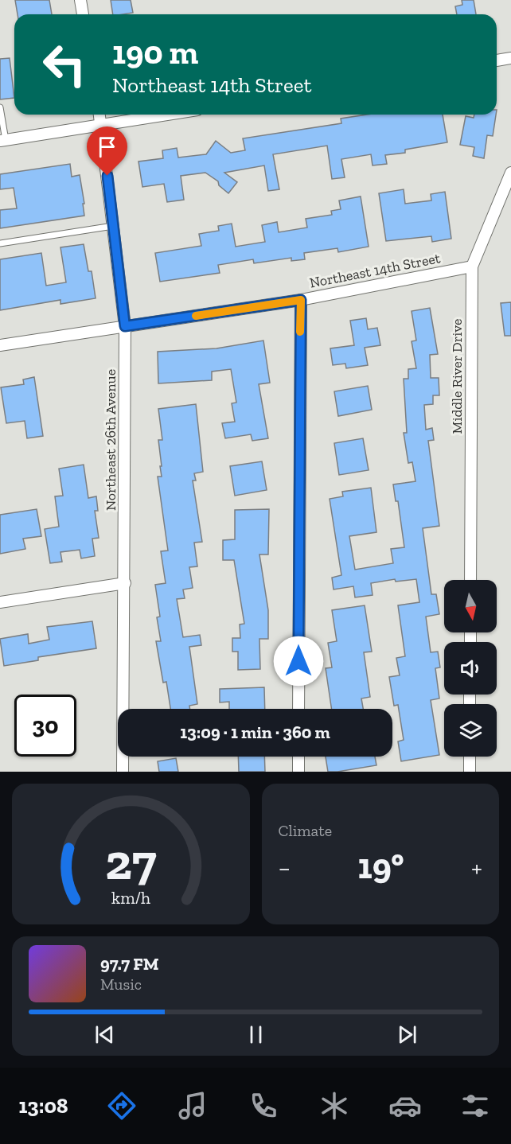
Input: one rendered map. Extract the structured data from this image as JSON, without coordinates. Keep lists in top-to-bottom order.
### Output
{
  "streets": {
    "street": ["Northeast 14th Street", "Middle River Drive", "Northeast 26th Avenue"]
  },
  "crossings": [
    ["Northeast 14th Street", "Middle River Drive"],
    ["Northeast 14th Street", "Northeast 26th Avenue"]
  ],
  "north": "bottom",
  "page": {
    "turn": ["190 m", "Northeast 14th Street"],
    "limit": "30",
    "trip": "13:09 · 1 min · 360 m",
    "tile": "Climate",
    "heat": ["−", "19°", "+"],
    "song": ["97.7 FM", "Music"],
    "tabs": "13:08",
    "gauge": ["27", "km/h"]
  }
}
